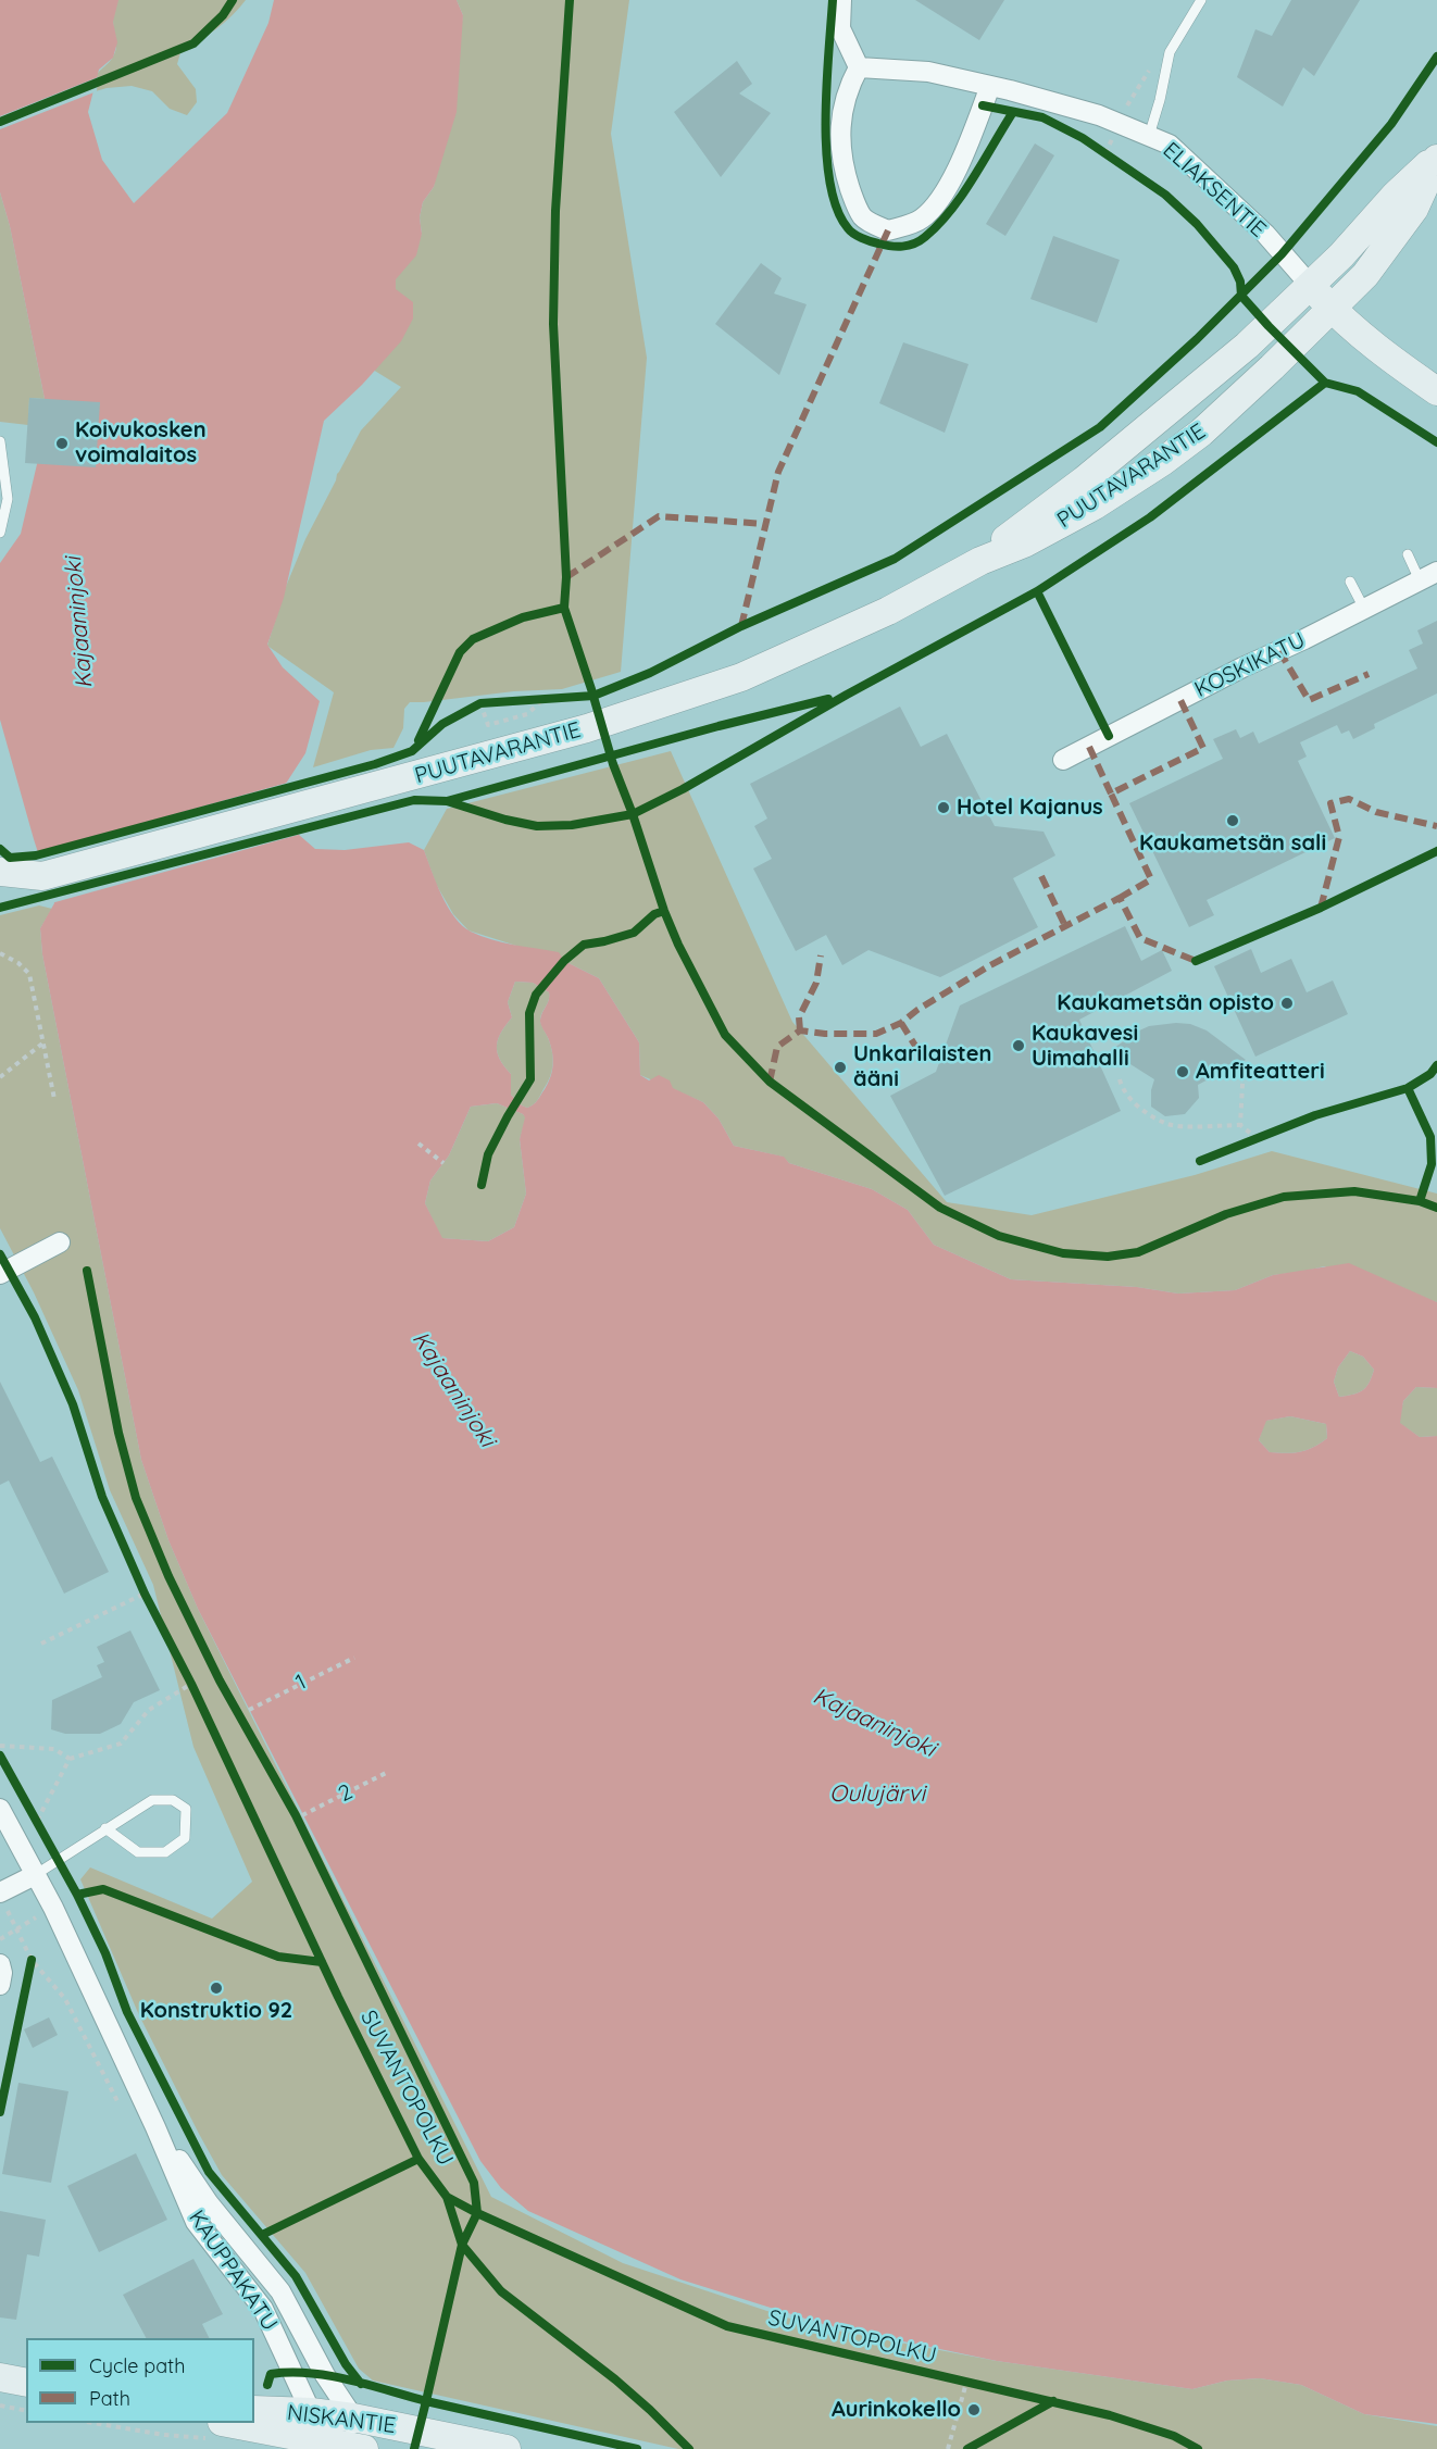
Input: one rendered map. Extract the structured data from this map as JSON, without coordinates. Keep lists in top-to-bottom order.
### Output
{
  "streets": {
    "main road": ["PUUTAVARANTIE", "NISKANTIE"],
    "street": ["ELIAKSENTIE", "KOSKIKATU", "KAUPPAKATU"],
    "path": ["1", "2"],
    "cycle path": ["SUVANTOPOLKU"]
  },
  "crossings": [
    ["ELIAKSENTIE", "PUUTAVARANTIE"],
    ["KAUPPAKATU", "NISKANTIE"]
  ],
  "water": ["Kajaaninjoki", "Oulujärvi"],
  "places": [
    "Koivukosken voimalaitos",
    "Hotel Kajanus",
    "Kaukametsän sali",
    "Kaukametsän opisto",
    "Kaukavesi Uimahalli",
    "Unkarilaisten ääni",
    "Amfiteatteri",
    "Konstruktio 92",
    "Aurinkokello"
  ],
  "legend": ["Cycle path", "Path"]
}
